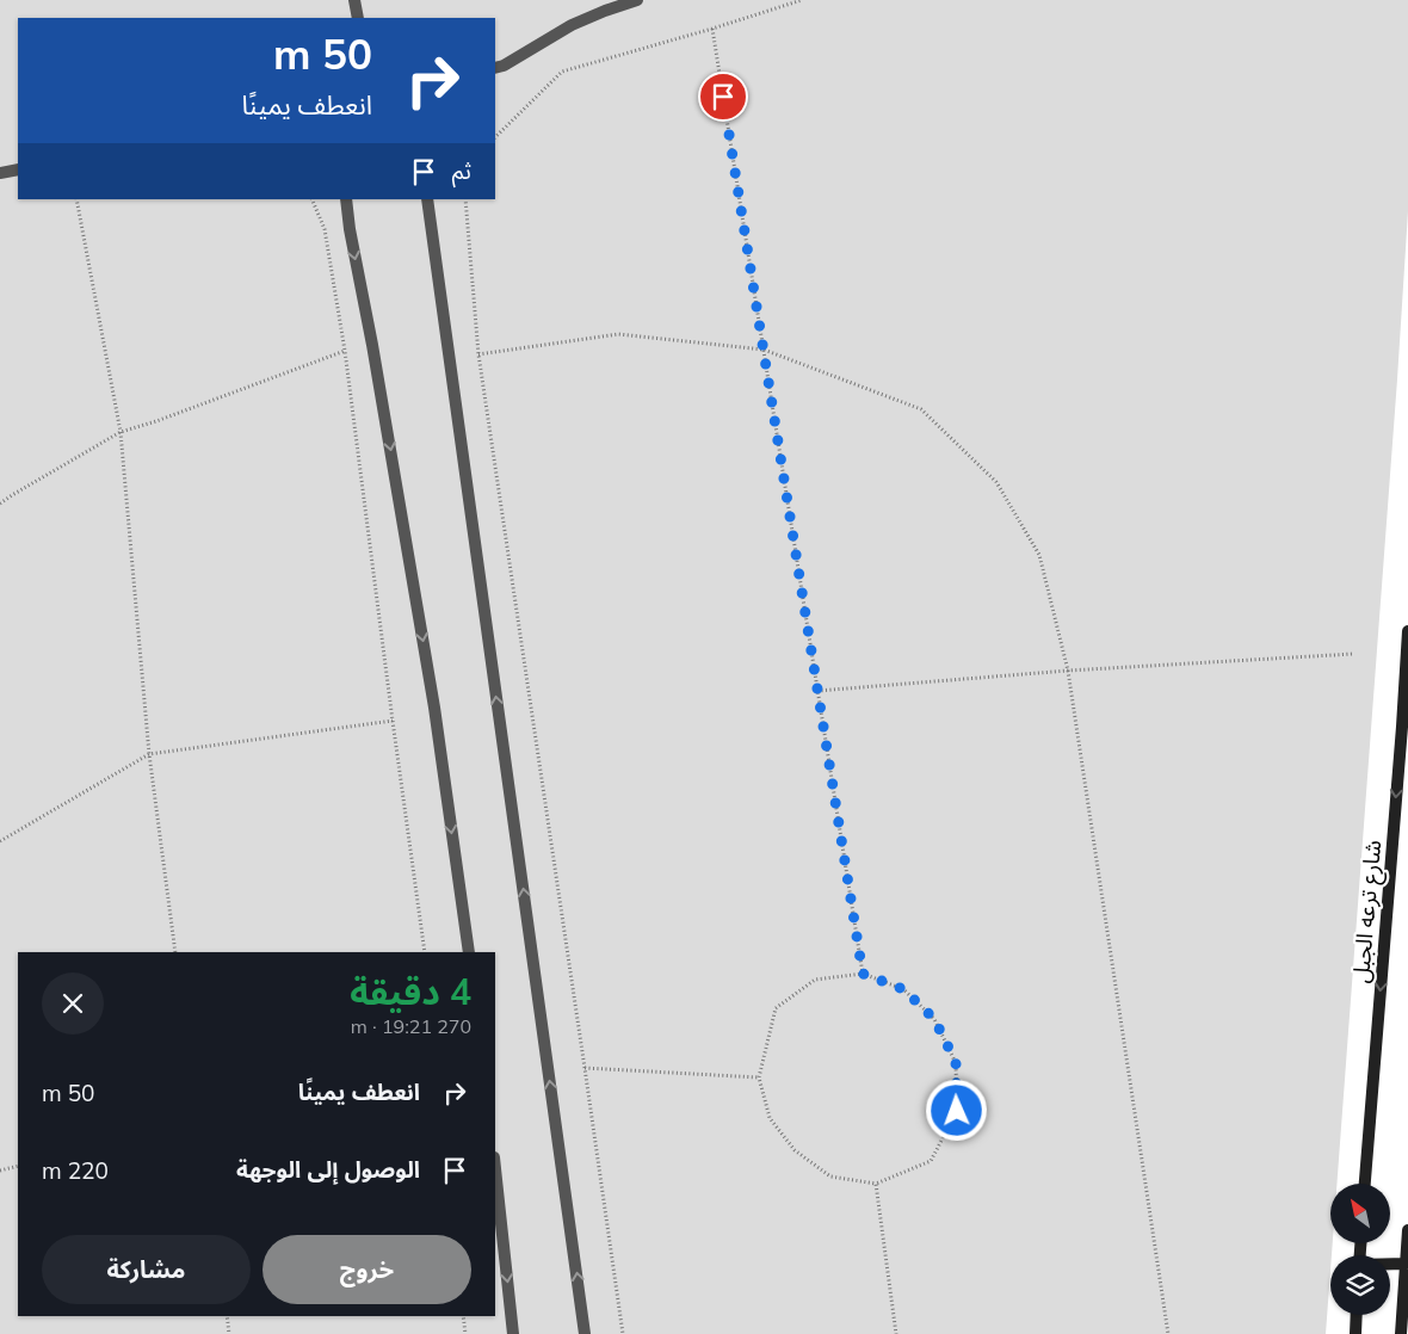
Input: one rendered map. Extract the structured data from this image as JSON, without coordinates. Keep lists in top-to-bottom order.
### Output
{
  "streets": {
    "main road": ["شارع ترعه الجبل"]
  },
  "one_way": ["شارع ترعه الجبل"],
  "north": "top left",
  "page": {
    "turn": ["50 m", "انعطف يمينًا"],
    "then": "ثم",
    "heading": ["4 دقيقة", "270 m · 19:21"],
    "list": [
      {
        "name": "انعطف يمينًا",
        "value": "50 m"
      },
      {
        "name": "الوصول إلى الوجهة",
        "value": "220 m"
      }
    ],
    "buttons": ["خروج", "مشاركة"]
  }
}
